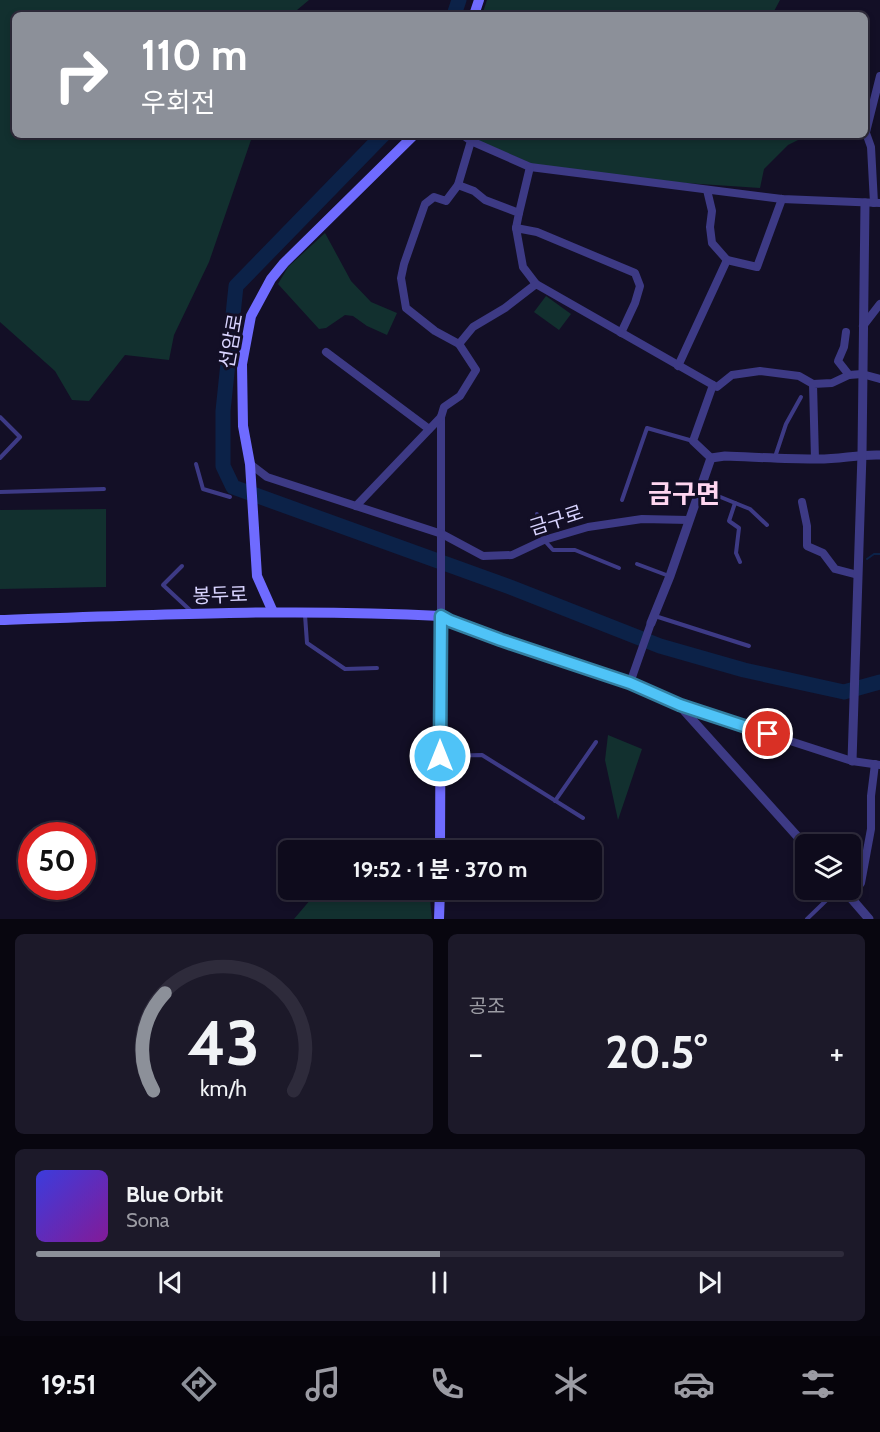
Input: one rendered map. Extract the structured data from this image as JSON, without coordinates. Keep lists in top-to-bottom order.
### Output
{
  "streets": {
    "main road": ["선암로", "봉두로"],
    "street": ["금구로"]
  },
  "crossings": [
    ["선암로", "금구로"],
    ["선암로", "봉두로"]
  ],
  "districts": ["금구면"],
  "page": {
    "turn": ["110 m", "우회전"],
    "limit": "50",
    "trip": "19:52 · 1 분 · 370 m",
    "tile": "공조",
    "heat": ["−", "20.5°", "+"],
    "song": ["Blue Orbit", "Sona"],
    "tabs": "19:51",
    "gauge": ["43", "km/h"]
  }
}
